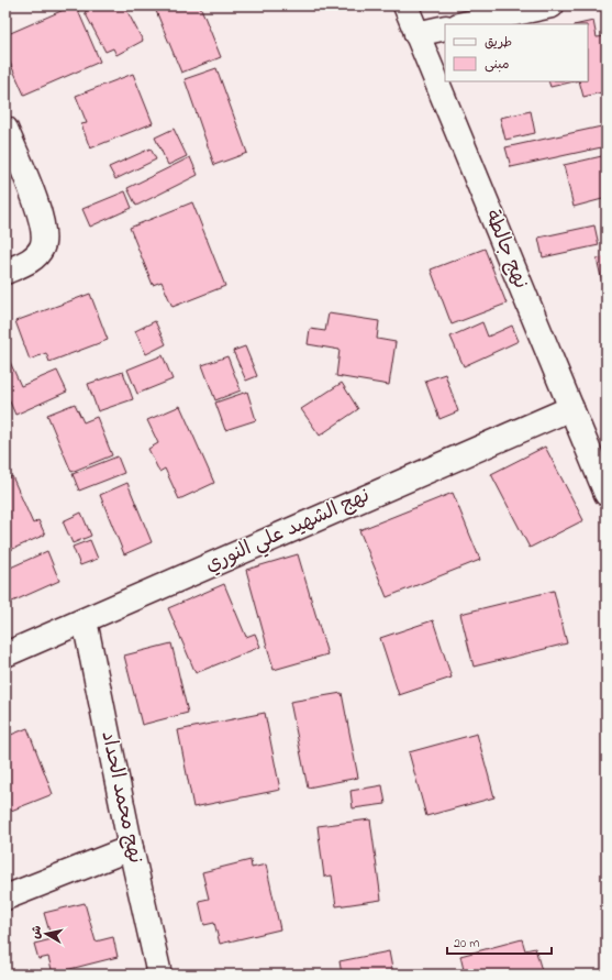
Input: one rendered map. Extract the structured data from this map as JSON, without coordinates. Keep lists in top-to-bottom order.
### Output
{
  "streets": {
    "street": ["نهج جالطة", "نهج الشهيد علي النوري", "نهج محمد الحداد"]
  },
  "crossings": [
    ["نهج جالطة", "نهج الشهيد علي النوري"],
    ["نهج الشهيد علي النوري", "نهج محمد الحداد"]
  ],
  "legend": ["طريق", "مبنى"],
  "scale_bar": "20 m",
  "north": "left"
}
